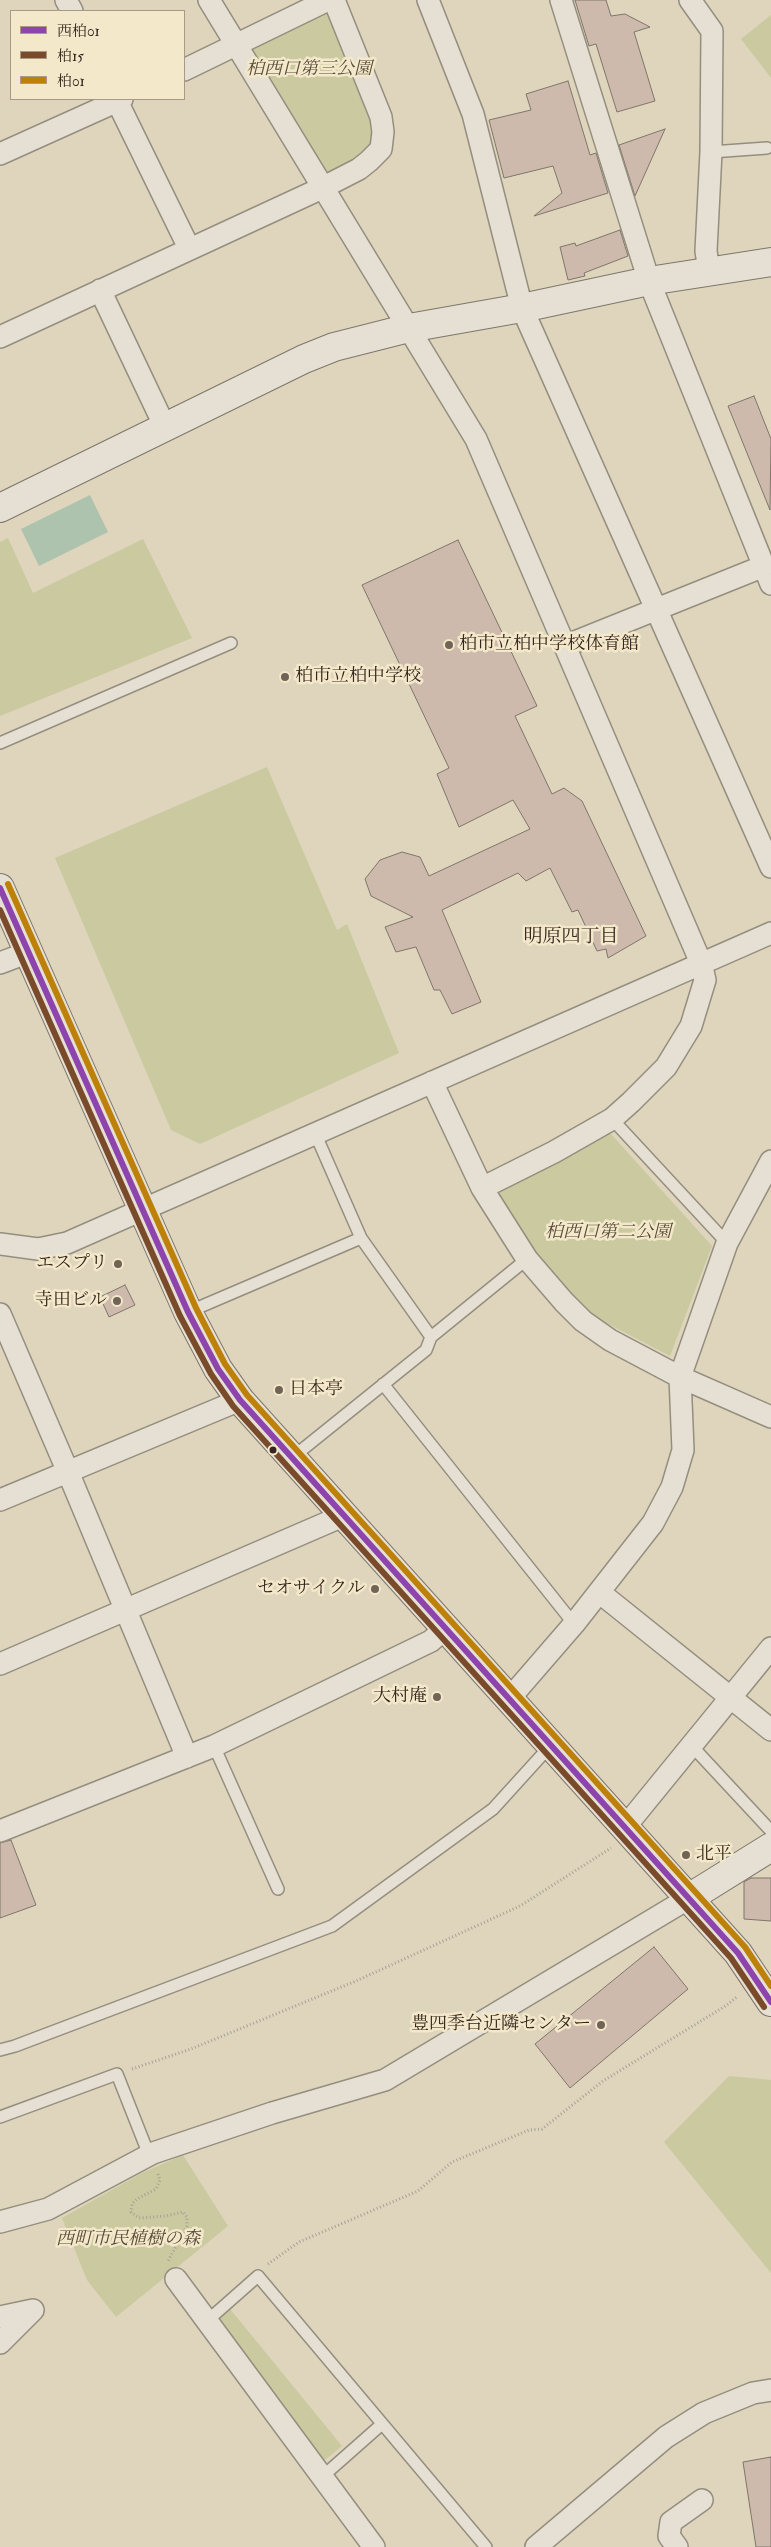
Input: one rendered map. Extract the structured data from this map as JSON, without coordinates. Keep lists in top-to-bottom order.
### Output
{
  "districts": ["明原四丁目"],
  "parks": ["柏西口第三公園", "柏西口第二公園", "西町市民植樹の森"],
  "places": [
    "柏市立柏中学校体育館",
    "柏市立柏中学校",
    "エスプリ",
    "寺田ビル",
    "日本亭",
    "セオサイクル",
    "大村庵",
    "北平",
    "豊四季台近隣センター"
  ],
  "lines": ["transit line 柏01", "transit line 西柏01", "transit line 柏15"],
  "legend": ["西柏01", "柏15", "柏01"]
}
